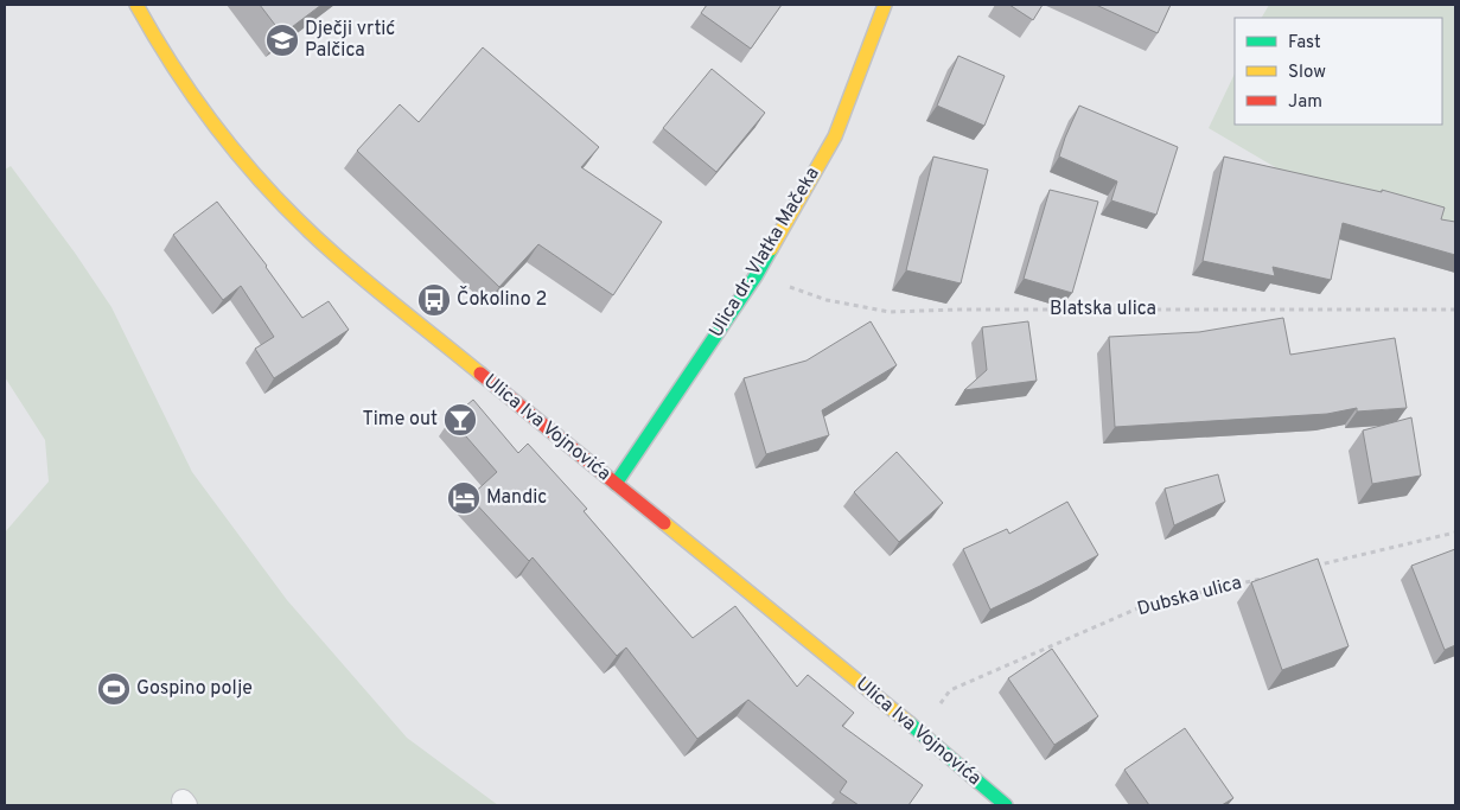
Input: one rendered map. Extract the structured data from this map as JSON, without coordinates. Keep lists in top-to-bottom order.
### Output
{
  "streets": {
    "main road": ["Ulica dr. Vlatka Mačeka", "Ulica Iva Vojnovića"],
    "path": ["Blatska ulica", "Dubska ulica"]
  },
  "crossings": [
    ["Ulica dr. Vlatka Mačeka", "Blatska ulica"],
    ["Ulica dr. Vlatka Mačeka", "Ulica Iva Vojnovića"],
    ["Ulica Iva Vojnovića", "Dubska ulica"]
  ],
  "places": {
    "school or university": ["Dječji vrtić Palčica"],
    "bus stop": ["Čokolino 2"],
    "bar": ["Time out"],
    "hotel": ["Mandic"],
    "sports": ["Gospino polje"]
  },
  "legend": ["Fast", "Slow", "Jam"]
}
